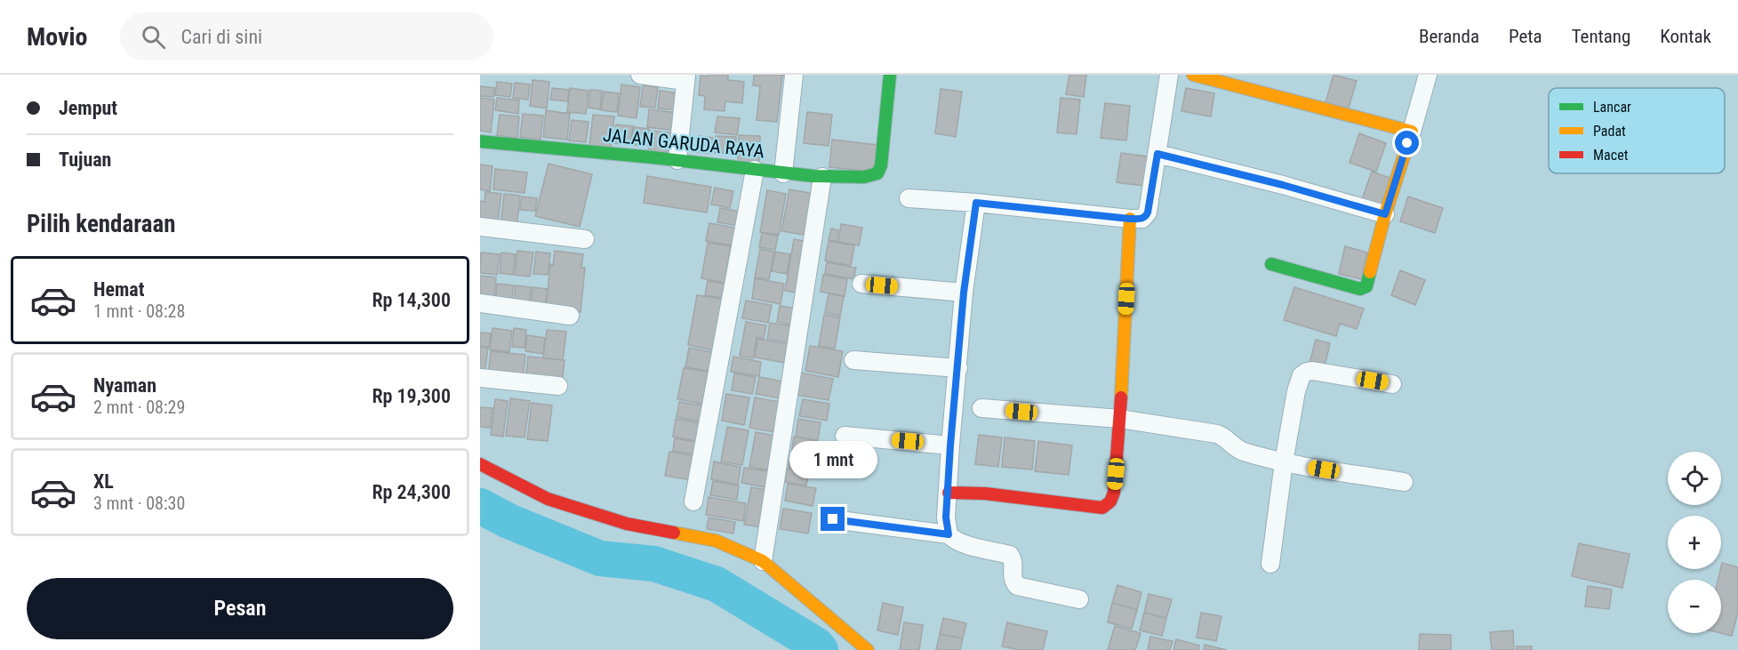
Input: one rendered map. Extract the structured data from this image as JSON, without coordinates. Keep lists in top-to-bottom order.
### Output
{
  "streets": {
    "street": ["JALAN GARUDA RAYA"]
  },
  "legend": ["Lancar", "Padat", "Macet"],
  "page": {
    "header": "Movio",
    "search": "Cari di sini",
    "nav": [
      "Beranda",
      "Peta",
      "Tentang",
      "Kontak"
    ],
    "banner": ["Jemput", "Tujuan"],
    "heading": "Pilih kendaraan",
    "list": [
      {
        "name": "Hemat",
        "note": "1 mnt · 08:28",
        "value": "Rp 14,300"
      },
      {
        "name": "Nyaman",
        "note": "2 mnt · 08:29",
        "value": "Rp 19,300"
      },
      {
        "name": "XL",
        "note": "3 mnt · 08:30",
        "value": "Rp 24,300"
      }
    ],
    "bubble": "1 mnt",
    "map_buttons": ["+", "−"],
    "buttons": "Pesan"
  }
}
